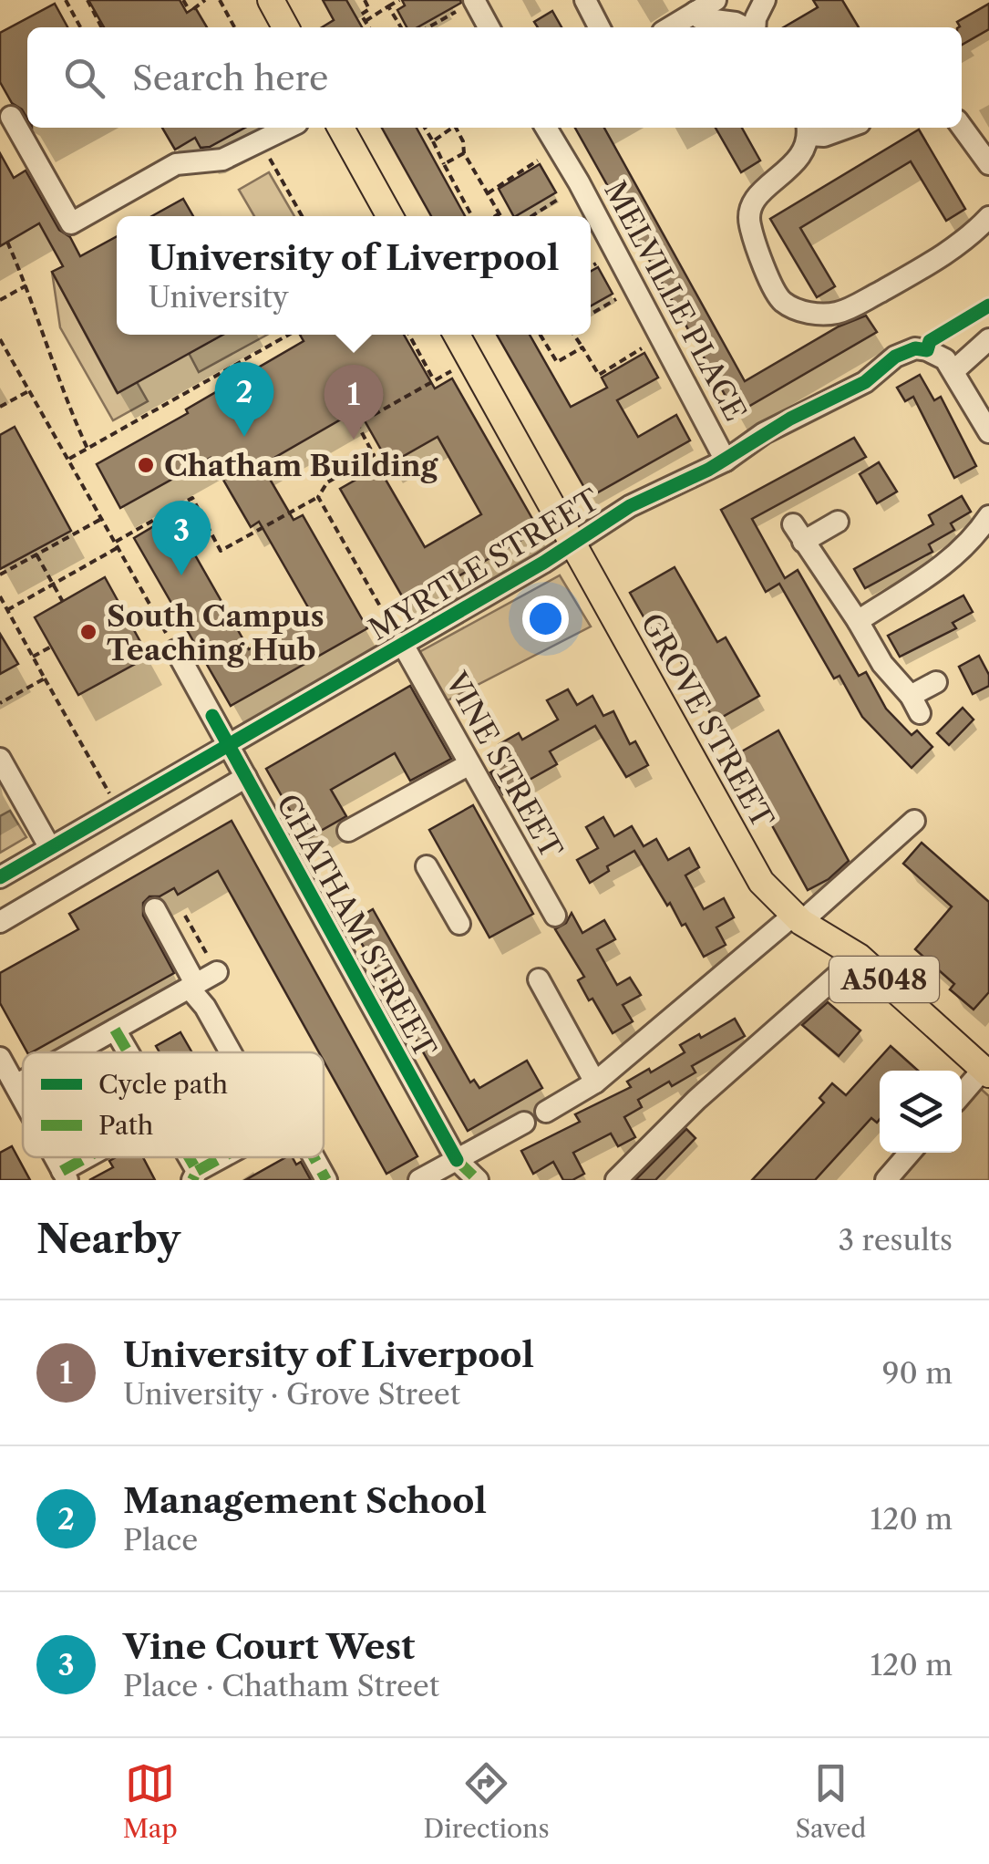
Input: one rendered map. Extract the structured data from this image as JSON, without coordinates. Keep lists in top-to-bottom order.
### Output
{
  "streets": {
    "main road": ["GROVE STREET", "A5048"],
    "street": [
      "MELVILLE PLACE",
      "MYRTLE STREET",
      "VINE STREET",
      "CHATHAM STREET"
    ]
  },
  "crossings": [
    ["MELVILLE PLACE", "MYRTLE STREET"],
    ["MYRTLE STREET", "GROVE STREET"],
    ["MYRTLE STREET", "VINE STREET"],
    ["MYRTLE STREET", "CHATHAM STREET"]
  ],
  "places": ["Chatham Building", "South Campus Teaching Hub"],
  "legend": ["Cycle path", "Path"],
  "page": {
    "search": "Search here",
    "popup": ["University of Liverpool", "University"],
    "pins": ["2", "1", "3"],
    "heading": ["Nearby", "3 results"],
    "list": [
      {
        "mark": "1",
        "name": "University of Liverpool",
        "note": "University · Grove Street",
        "value": "90 m"
      },
      {
        "mark": "2",
        "name": "Management School",
        "note": "Place",
        "value": "120 m"
      },
      {
        "mark": "3",
        "name": "Vine Court West",
        "note": "Place · Chatham Street",
        "value": "120 m"
      }
    ],
    "nav": ["Map", "Directions", "Saved"]
  }
}
